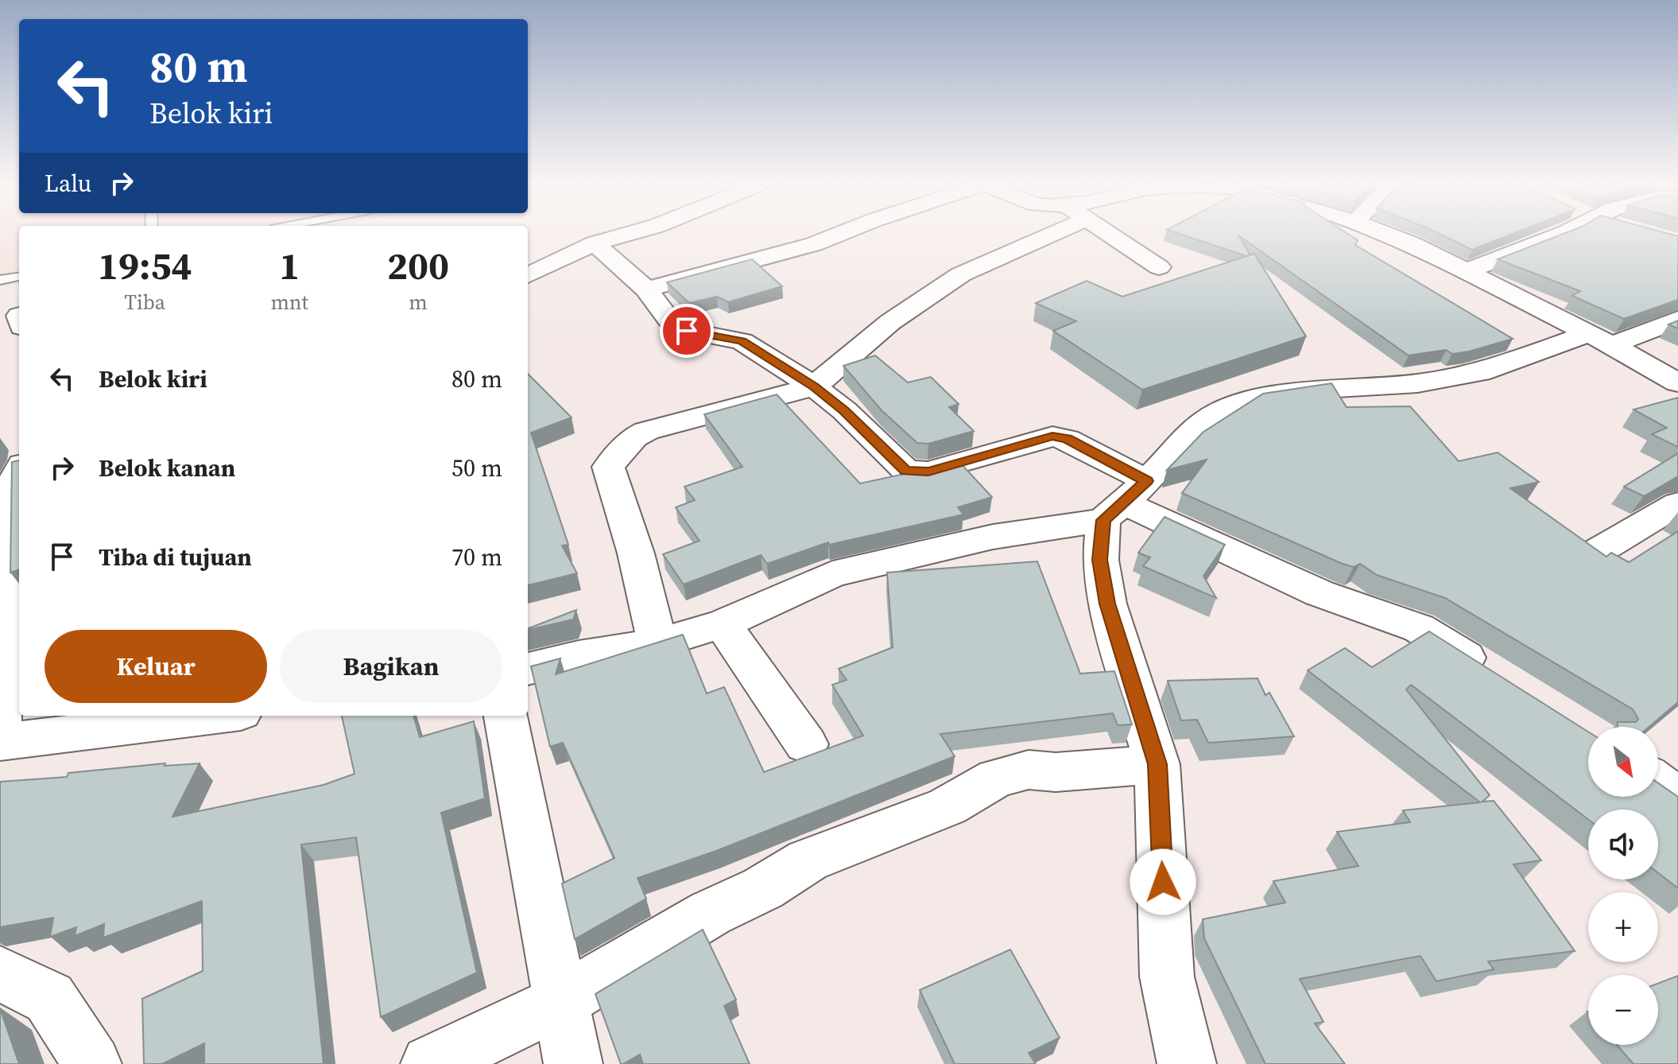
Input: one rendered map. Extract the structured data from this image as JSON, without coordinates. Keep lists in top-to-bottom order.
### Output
{
  "north": "bottom right",
  "page": {
    "turn": ["80 m", "Belok kiri"],
    "then": "Lalu",
    "eta": [
      "19:54",
      "Tiba",
      "1",
      "mnt",
      "200",
      "m"
    ],
    "list": [
      {
        "name": "Belok kiri",
        "value": "80 m"
      },
      {
        "name": "Belok kanan",
        "value": "50 m"
      },
      {
        "name": "Tiba di tujuan",
        "value": "70 m"
      }
    ],
    "buttons": ["Keluar", "Bagikan"],
    "map_buttons": ["+", "−"]
  }
}
